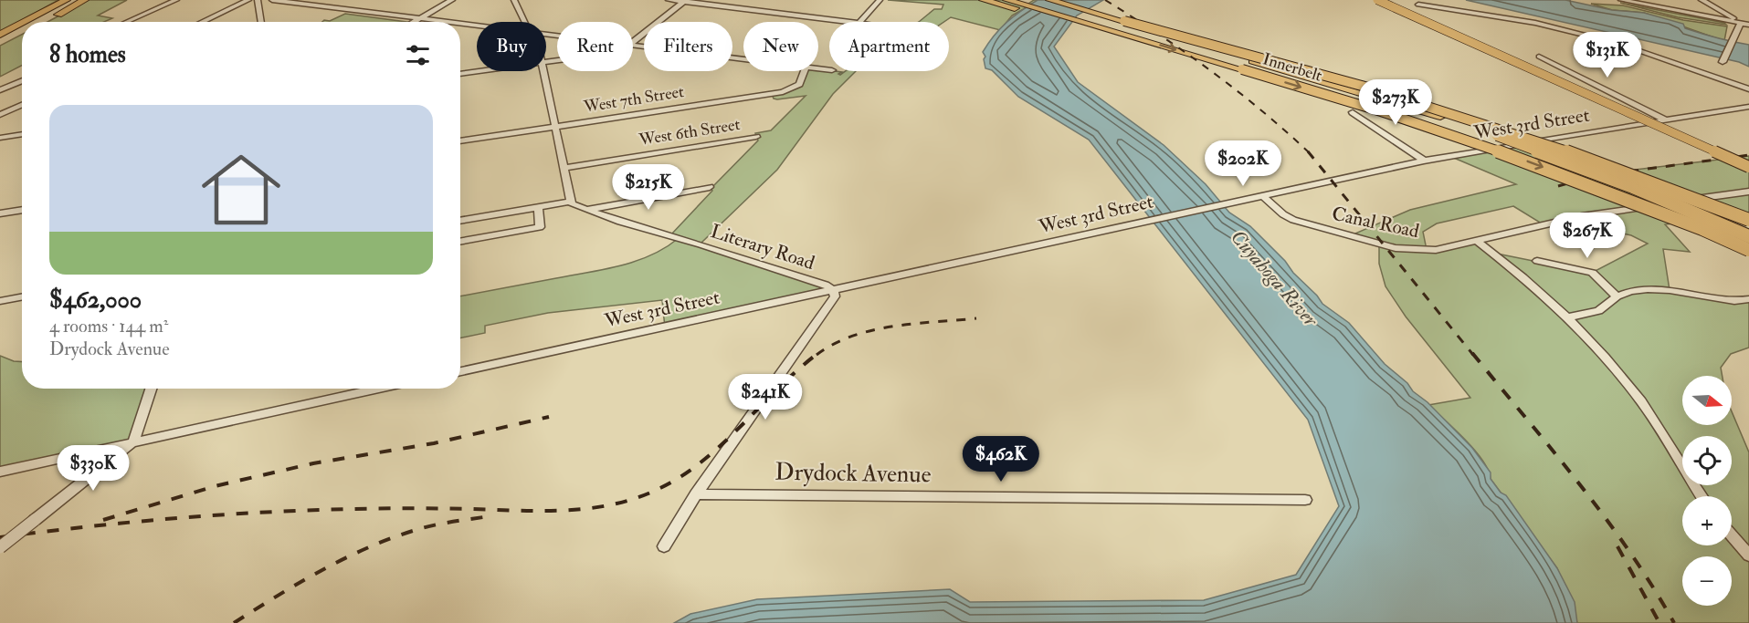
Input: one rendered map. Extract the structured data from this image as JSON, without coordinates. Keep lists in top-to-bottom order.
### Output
{
  "streets": {
    "highway": ["Innerbelt"],
    "street": [
      "West 7th Street",
      "West 3rd Street",
      "West 6th Street",
      "Canal Road",
      "Literary Road",
      "Drydock Avenue"
    ]
  },
  "crossings": [
    ["West 3rd Street", "Canal Road"],
    ["West 3rd Street", "Literary Road"]
  ],
  "water": ["Cuyahoga River"],
  "north": "right",
  "page": {
    "chip": [
      "Buy",
      "Rent",
      "Filters",
      "New",
      "Apartment"
    ],
    "heading": "8 homes",
    "price": [
      "$131K",
      "$273K",
      "$202K",
      "$215K",
      "$267K",
      "$241K",
      "$462K",
      "$330K"
    ],
    "list": [
      {
        "name": "$462,000",
        "note": "4 rooms · 144 m² · Drydock Avenue"
      }
    ],
    "map_buttons": ["+", "−"]
  }
}
